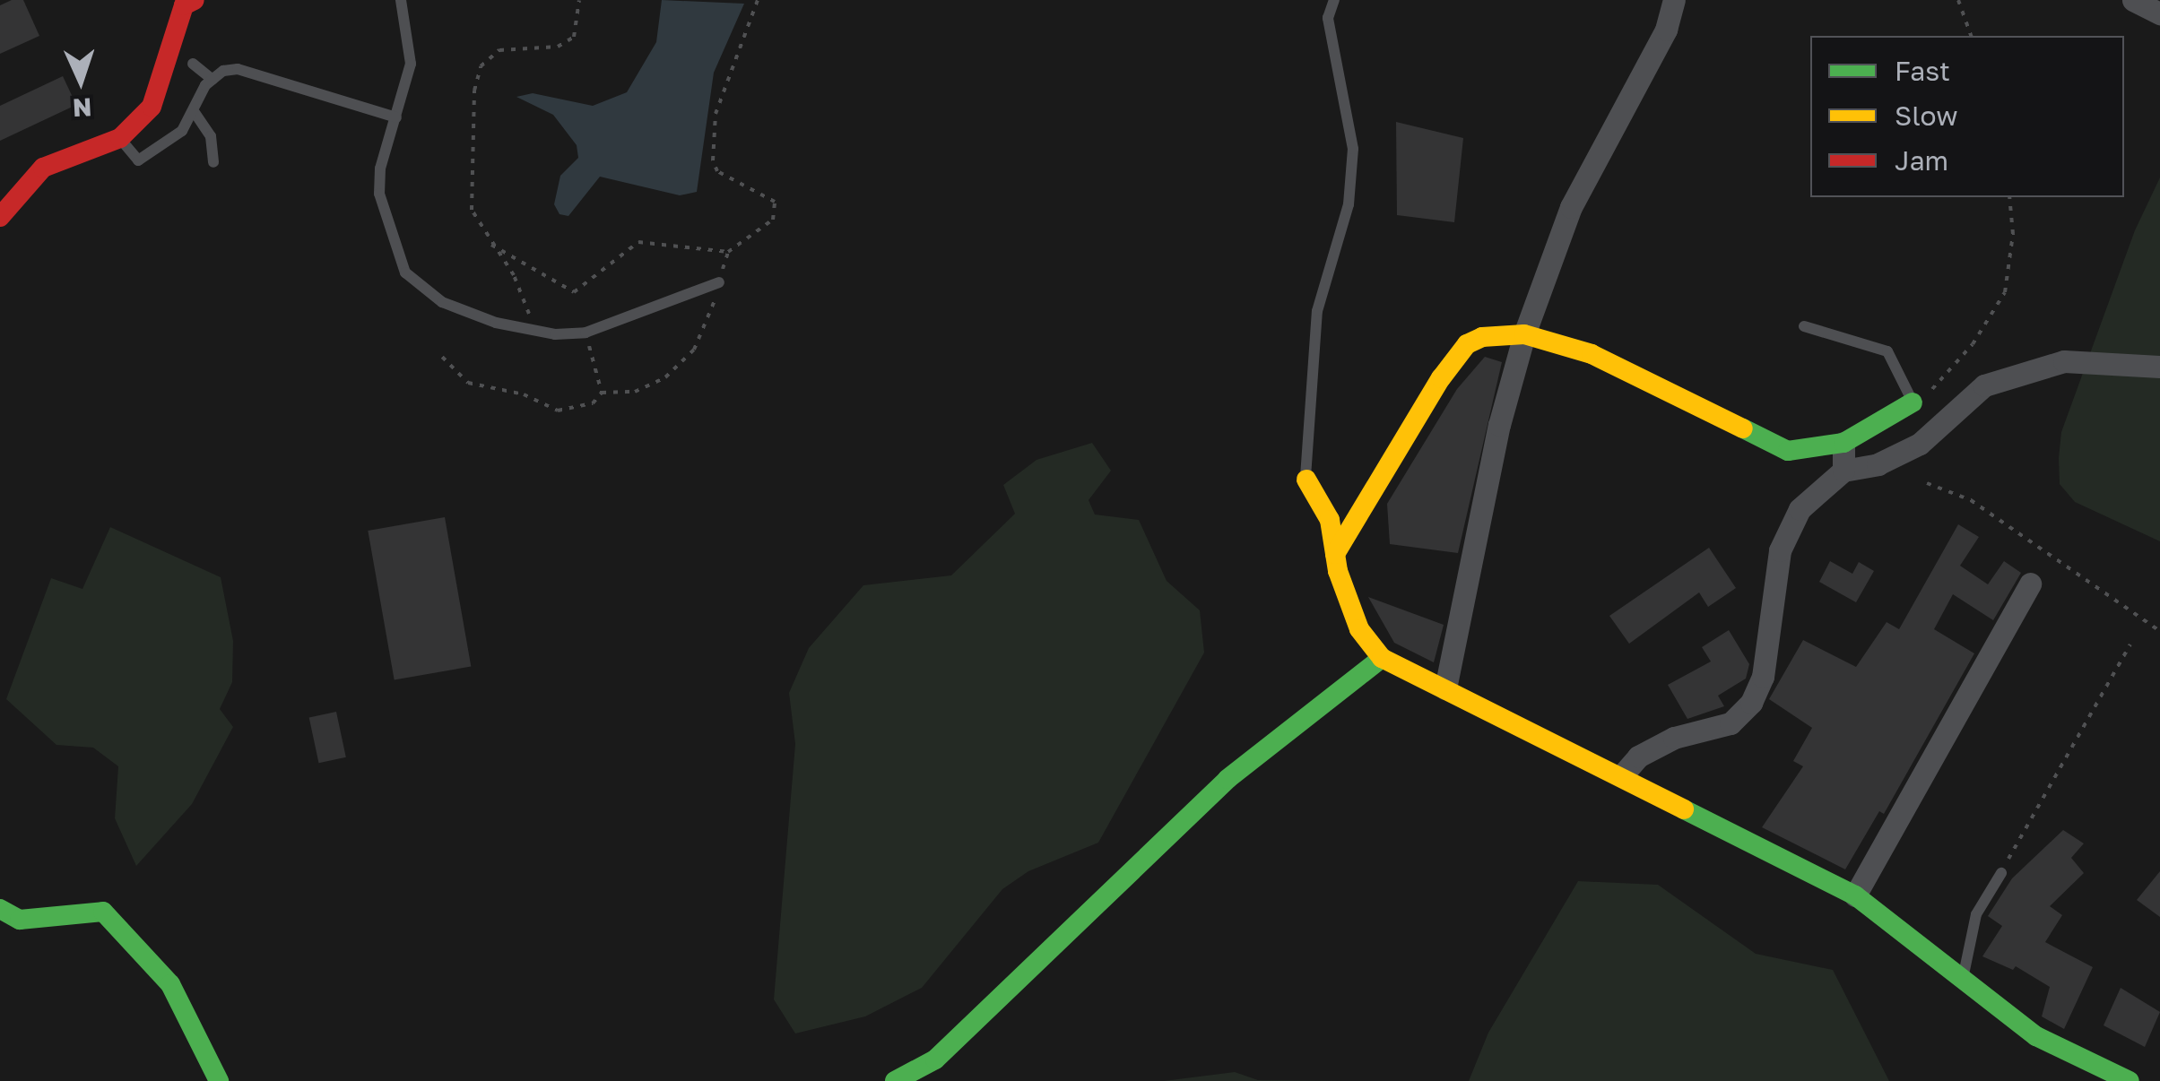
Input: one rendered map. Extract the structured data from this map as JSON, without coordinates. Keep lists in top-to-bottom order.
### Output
{
  "legend": ["Fast", "Slow", "Jam"],
  "north": "bottom"
}
